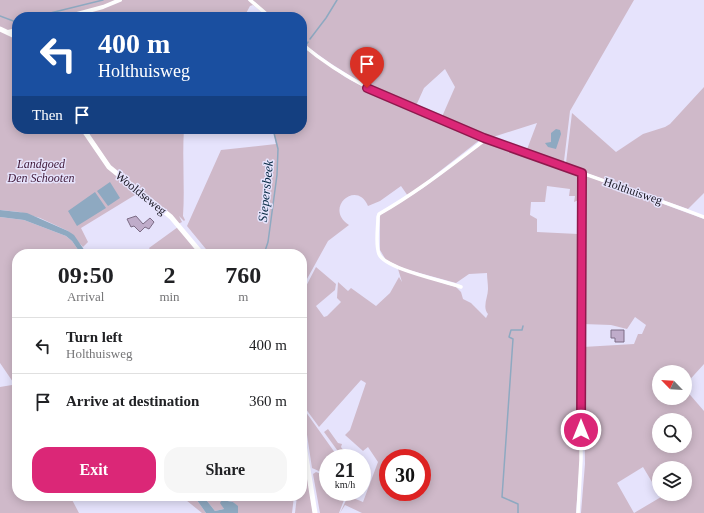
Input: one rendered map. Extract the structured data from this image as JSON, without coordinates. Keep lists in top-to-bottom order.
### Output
{
  "streets": {
    "main road": ["Wooldseweg"],
    "street": ["Holthuisweg"]
  },
  "water": ["Siepersbeek"],
  "parks": ["Landgoed Den Schooten"],
  "north": "top left",
  "page": {
    "turn": ["400 m", "Holthuisweg"],
    "then": "Then",
    "eta": [
      "09:50",
      "Arrival",
      "2",
      "min",
      "760",
      "m"
    ],
    "list": [
      {
        "name": "Turn left",
        "note": "Holthuisweg",
        "value": "400 m"
      },
      {
        "name": "Arrive at destination",
        "value": "360 m"
      }
    ],
    "buttons": ["Exit", "Share"],
    "speed": "21 km/h",
    "limit": "30"
  }
}
